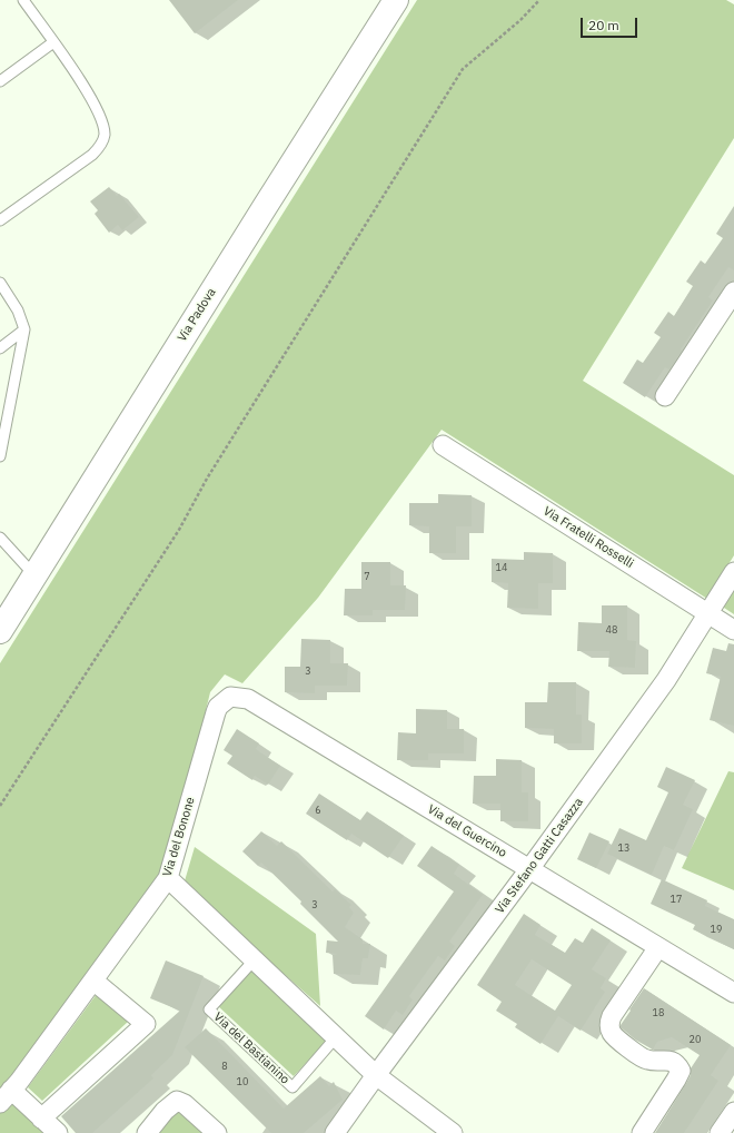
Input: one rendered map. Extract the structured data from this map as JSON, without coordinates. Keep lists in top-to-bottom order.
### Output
{
  "streets": {
    "main road": ["Via Padova"],
    "street": [
      "Via Fratelli Rosselli",
      "Via del Guercino",
      "Via del Bonone",
      "Via Stefano Gatti Casazza"
    ],
    "lane": ["Via del Bastianino"]
  },
  "crossings": [
    ["Via Fratelli Rosselli", "Via Stefano Gatti Casazza"],
    ["Via del Guercino", "Via del Bonone"],
    ["Via del Guercino", "Via Stefano Gatti Casazza"]
  ],
  "house_numbers": [
    "14",
    "7",
    "48",
    "3",
    "6",
    "13",
    "17",
    "3",
    "19",
    "18",
    "20",
    "8",
    "10"
  ],
  "scale_bar": "20 m"
}
